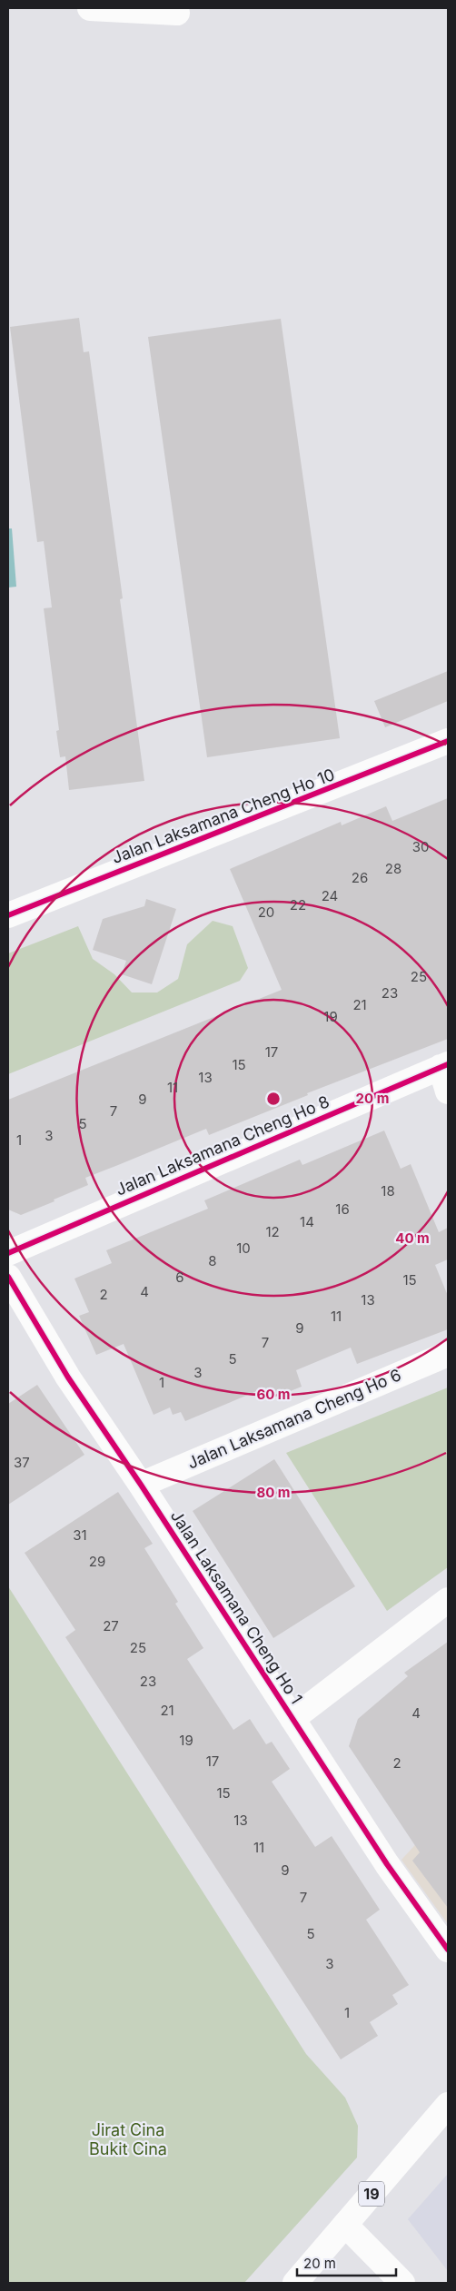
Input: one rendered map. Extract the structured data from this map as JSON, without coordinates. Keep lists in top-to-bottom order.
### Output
{
  "streets": {
    "street": [
      "Jalan Laksamana Cheng Ho 10",
      "Jalan Laksamana Cheng Ho 8",
      "Jalan Laksamana Cheng Ho 6",
      "Jalan Laksamana Cheng Ho 1",
      "19"
    ]
  },
  "crossings": [
    ["Jalan Laksamana Cheng Ho 6", "Jalan Laksamana Cheng Ho 1"]
  ],
  "parks": ["Jirat Cina Bukit Cina"],
  "house_numbers": [
    "30",
    "28",
    "26",
    "24",
    "22",
    "20",
    "25",
    "23",
    "21",
    "19",
    "17",
    "15",
    "13",
    "11",
    "9",
    "7",
    "5",
    "3",
    "1",
    "18",
    "16",
    "14",
    "12",
    "10",
    "8",
    "6",
    "15",
    "4",
    "2",
    "13",
    "11",
    "9",
    "7",
    "5",
    "3",
    "1",
    "37",
    "31",
    "29",
    "27",
    "25",
    "23",
    "21",
    "4",
    "19",
    "17",
    "2",
    "15",
    "13",
    "11",
    "9",
    "7",
    "5",
    "3",
    "1"
  ],
  "scale_bar": "20 m",
  "rings": [
    "20 m",
    "40 m",
    "60 m",
    "80 m"
  ]
}
